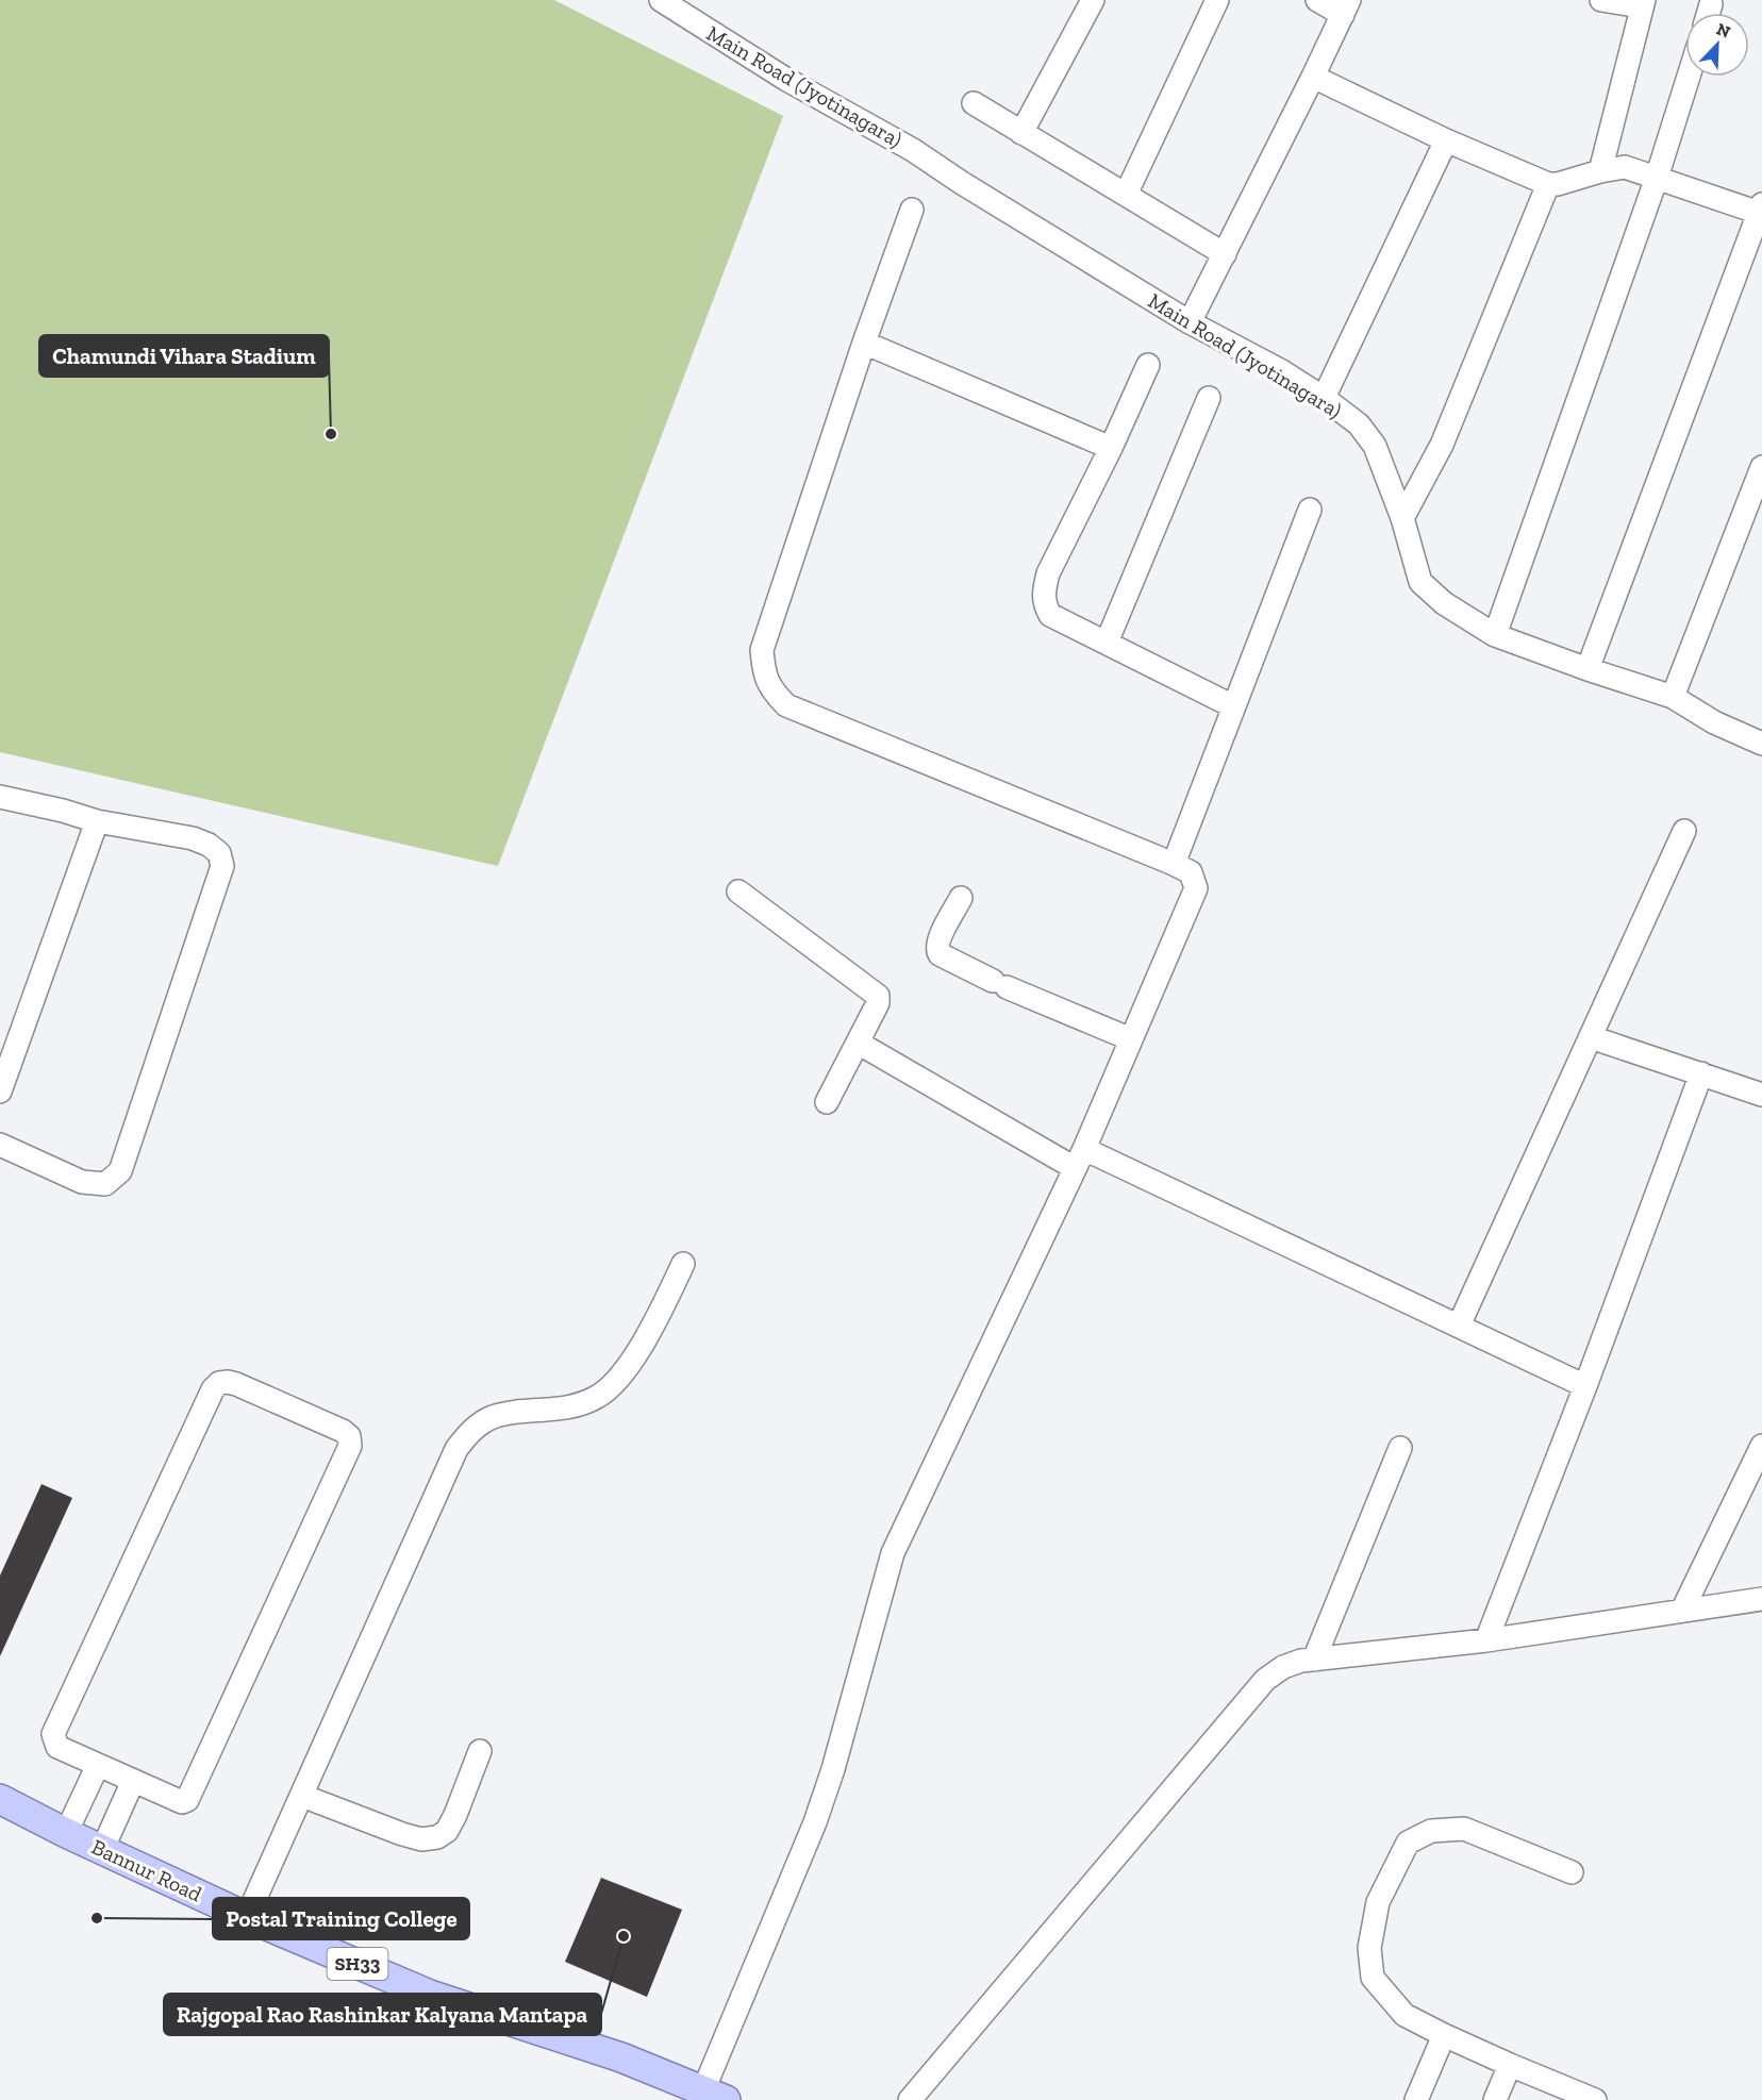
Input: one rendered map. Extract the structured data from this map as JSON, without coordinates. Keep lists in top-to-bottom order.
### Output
{
  "streets": {
    "main road": ["Bannur Road", "SH33"],
    "street": ["Main Road (Jyotinagara)"]
  },
  "places": ["Chamundi Vihara Stadium", "Postal Training College", "Rajgopal Rao Rashinkar Kalyana Mantapa"],
  "north": "top right"
}
